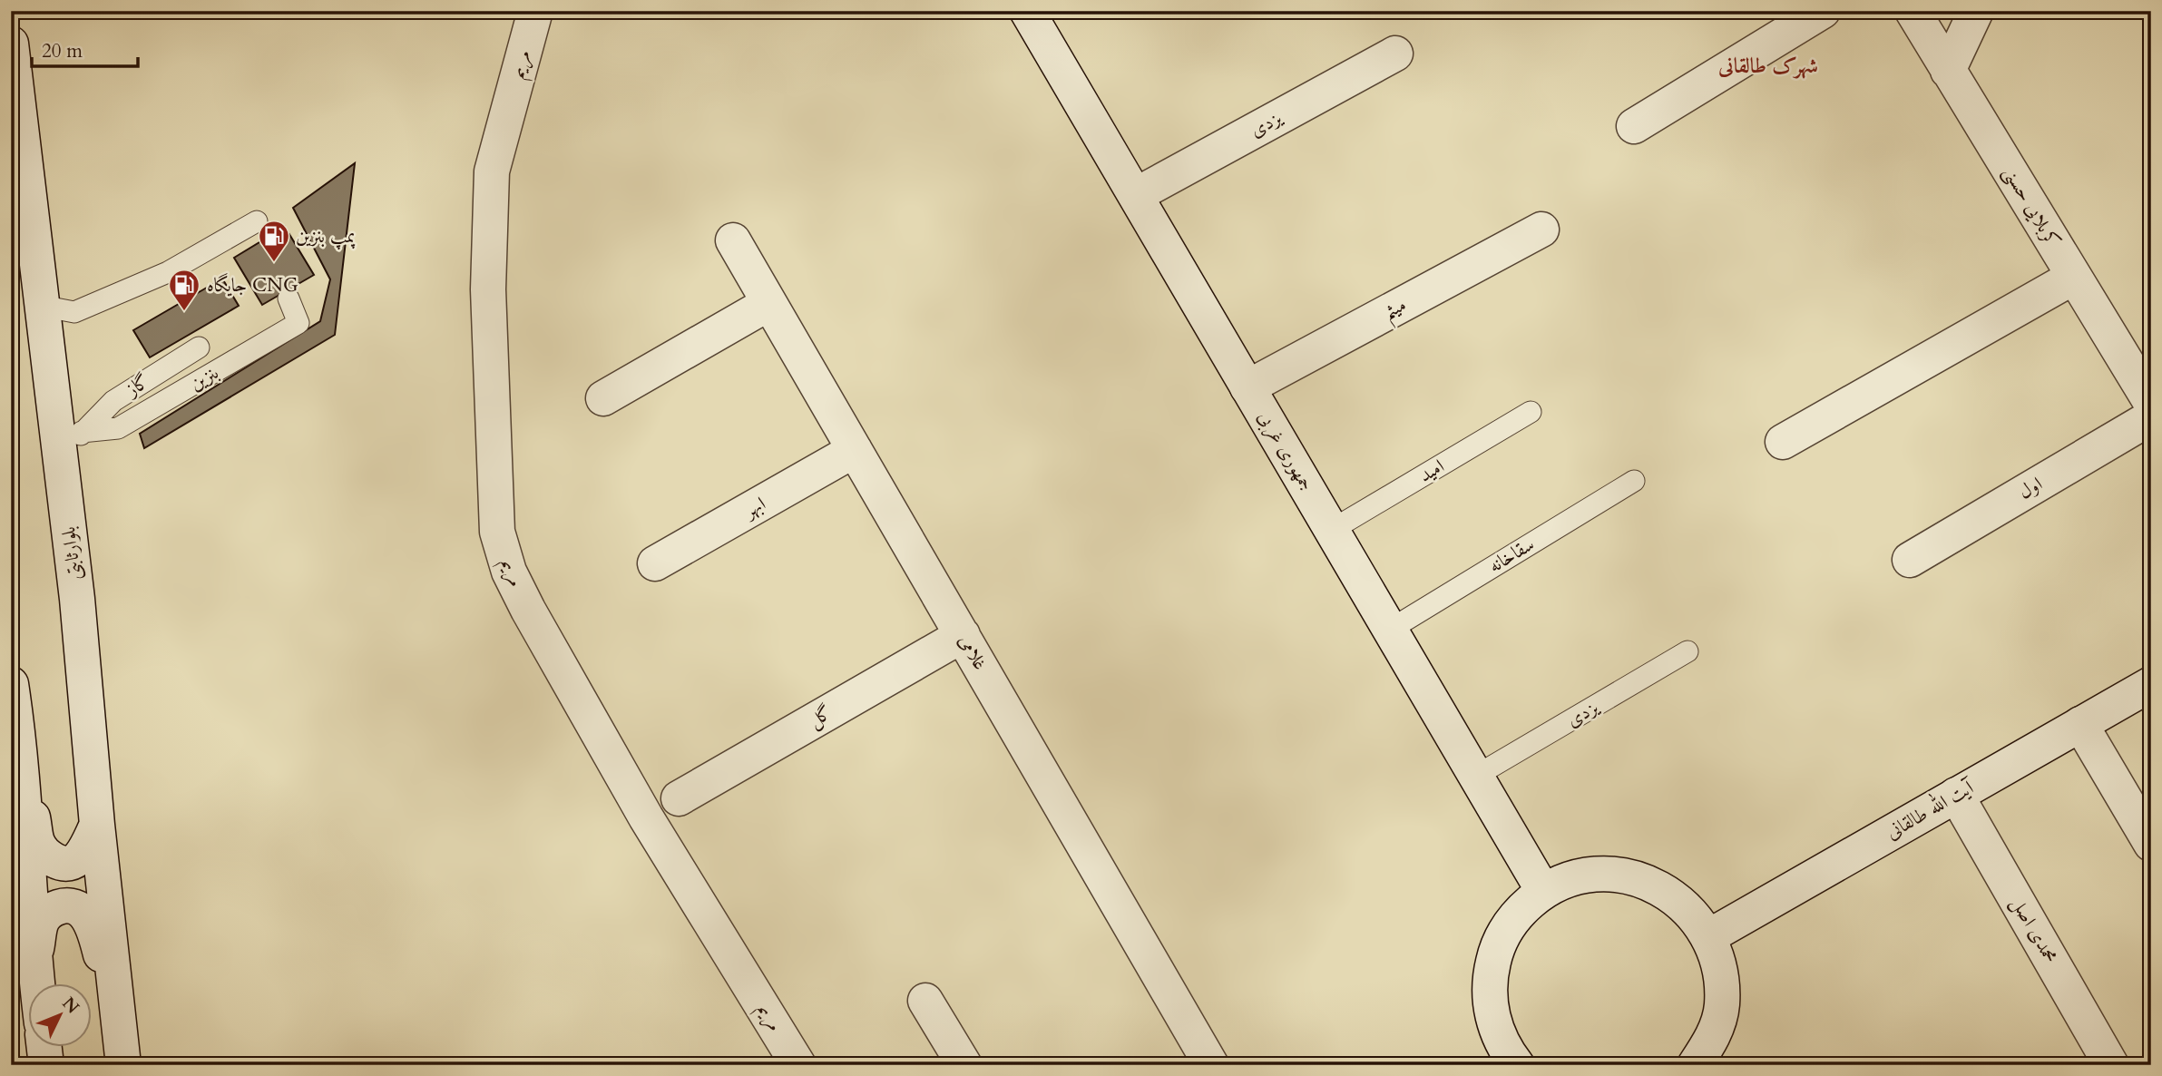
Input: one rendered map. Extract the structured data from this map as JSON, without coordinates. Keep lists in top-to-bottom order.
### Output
{
  "streets": {
    "street": [
      "مریم",
      "یزدی",
      "کربلایی حسنی",
      "میثم",
      "جمهوری غربی",
      "اول",
      "ابهر",
      "بلوارثابتی",
      "غلامی",
      "گل",
      "آیت الله طالقانی",
      "محمدی اصل"
    ],
    "lane": [
      "بنزین",
      "گاز",
      "امید",
      "سقاخانه"
    ]
  },
  "crossings": [
    ["یزدی", "جمهوری غربی"],
    ["میثم", "جمهوری غربی"],
    ["بنزین", "گاز"],
    ["جمهوری غربی", "امید"],
    ["جمهوری غربی", "سقاخانه"],
    ["ابهر", "غلامی"],
    ["غلامی", "گل"],
    ["آیت الله طالقانی", "محمدی اصل"]
  ],
  "districts": ["شهرک طالقانی"],
  "places": {
    "fuel station": ["پمپ بنزین", "جایگاه CNG"]
  },
  "scale_bar": "20 m",
  "north": "top right"
}
